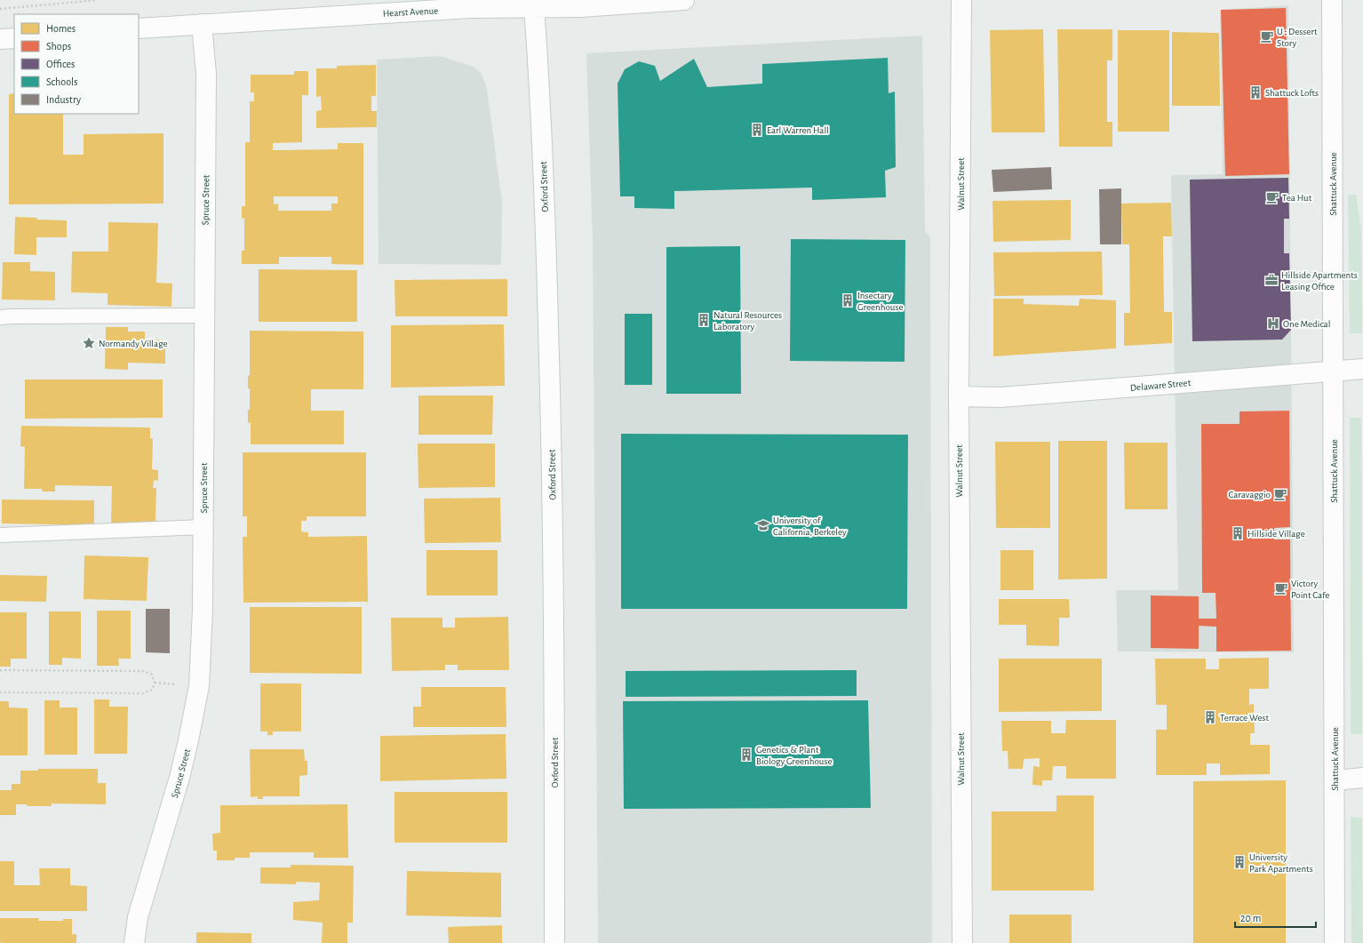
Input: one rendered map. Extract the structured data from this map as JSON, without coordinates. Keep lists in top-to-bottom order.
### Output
{
  "streets": {
    "street": [
      "Hearst Avenue",
      "Walnut Street",
      "Shattuck Avenue",
      "Oxford Street",
      "Spruce Street",
      "Delaware Street"
    ]
  },
  "crossings": [
    ["Hearst Avenue", "Oxford Street"],
    ["Hearst Avenue", "Spruce Street"],
    ["Walnut Street", "Delaware Street"],
    ["Shattuck Avenue", "Delaware Street"]
  ],
  "places": {
    "cafe": [
      "U : Dessert Story",
      "Tea Hut",
      "Caravaggio",
      "Victory Point Cafe"
    ],
    "building": [
      "Shattuck Lofts",
      "Earl Warren Hall",
      "Insectary Greenhouse",
      "Natural Resources Laboratory",
      "Hillside Village",
      "Terrace West",
      "Genetics & Plant Biology Greenhouse",
      "University Park Apartments"
    ],
    "office": ["Hillside Apartments Leasing Office"],
    "hospital": ["One Medical"],
    "place": ["Normandy Village"],
    "school or university": ["University of California, Berkeley"]
  },
  "legend": [
    "Homes",
    "Shops",
    "Offices",
    "Schools",
    "Industry"
  ],
  "scale_bar": "20 m"
}
